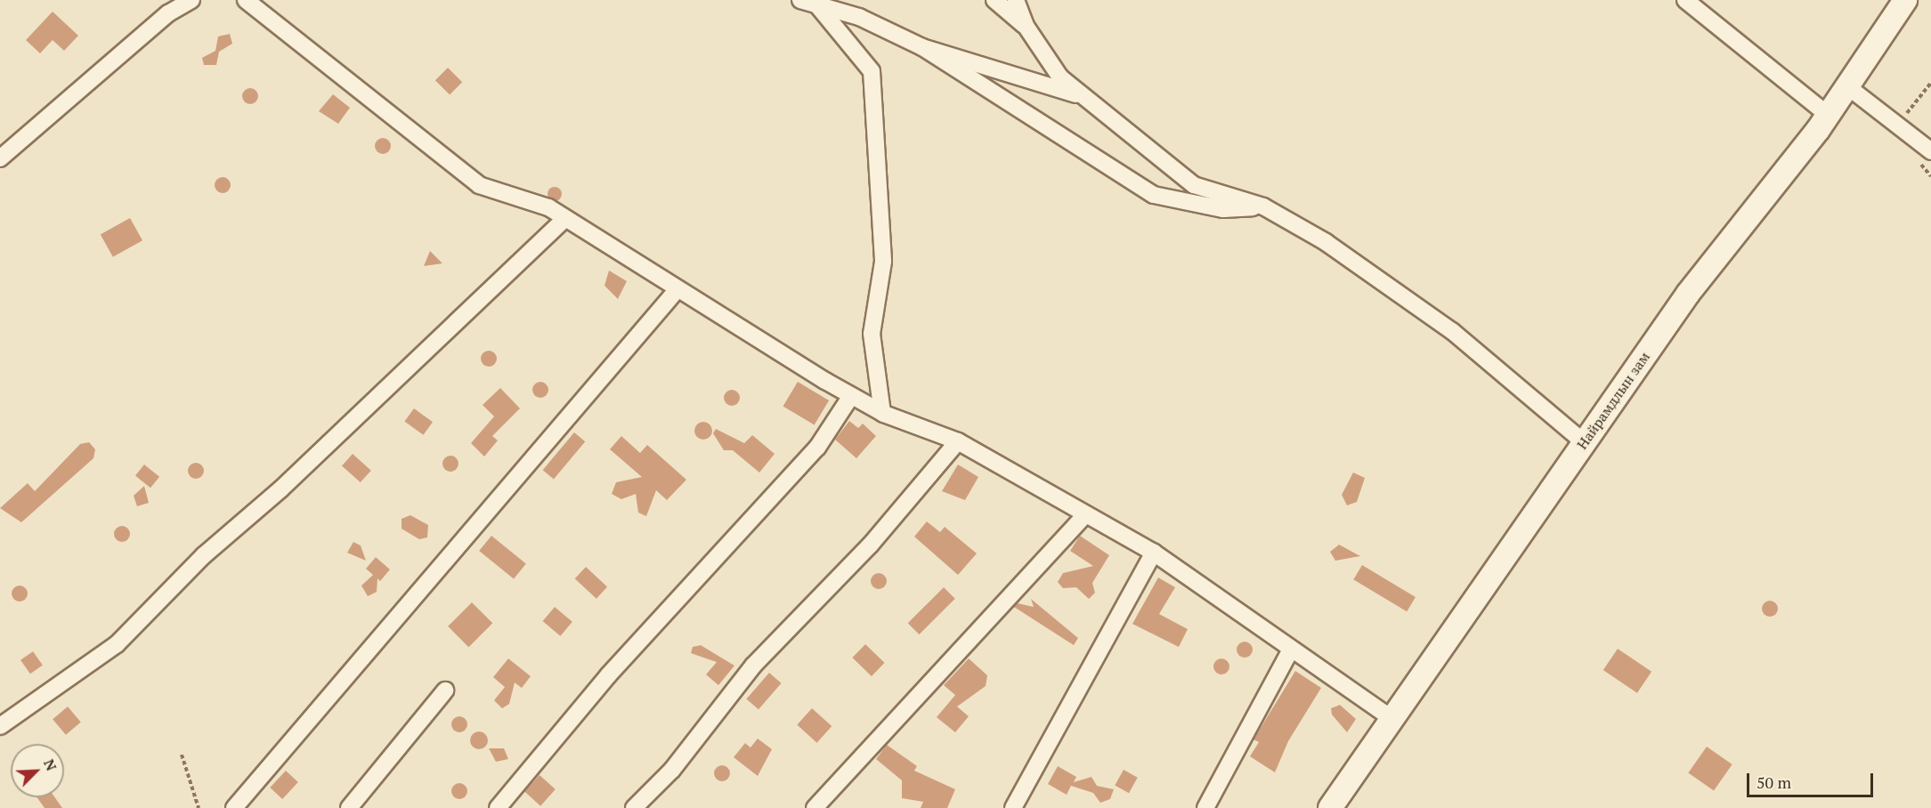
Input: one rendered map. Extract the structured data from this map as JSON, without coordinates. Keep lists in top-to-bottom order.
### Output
{
  "streets": {
    "main road": ["Найрамдлын зам"]
  },
  "scale_bar": "50 m",
  "north": "top right"
}
